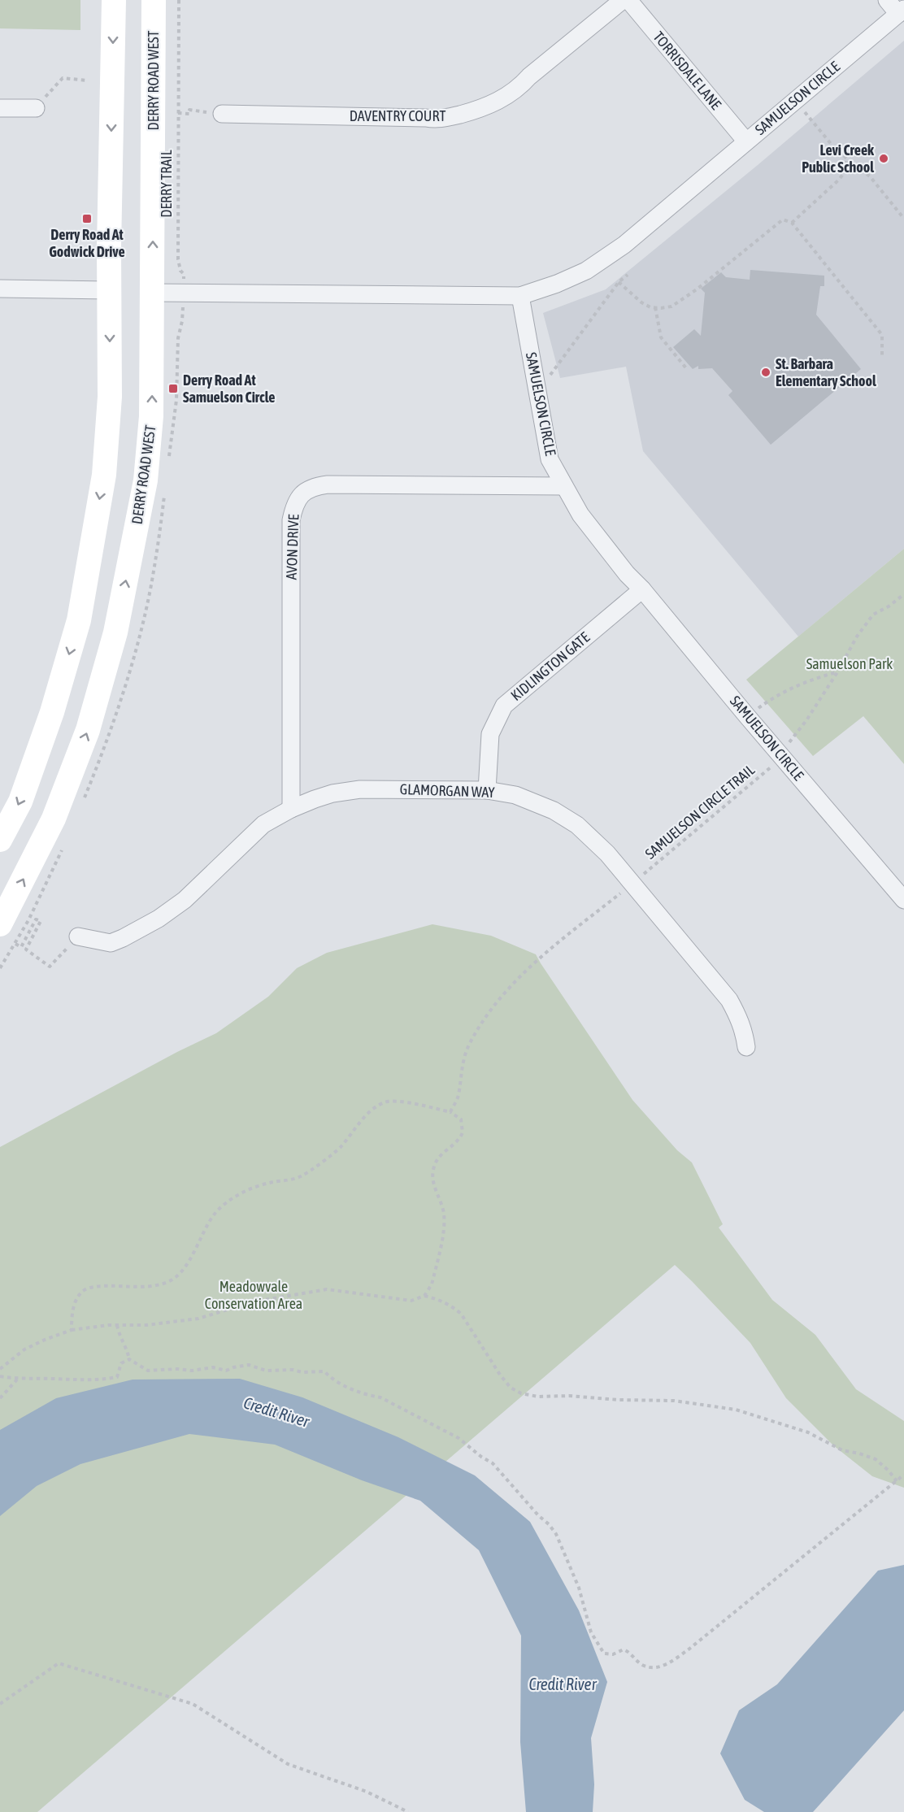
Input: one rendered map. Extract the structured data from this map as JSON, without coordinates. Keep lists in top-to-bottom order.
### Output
{
  "streets": {
    "main road": ["DERRY ROAD WEST"],
    "street": [
      "TORRISDALE LANE",
      "SAMUELSON CIRCLE",
      "DAVENTRY COURT",
      "AVON DRIVE",
      "KIDLINGTON GATE",
      "GLAMORGAN WAY"
    ],
    "path": ["DERRY TRAIL", "SAMUELSON CIRCLE TRAIL"]
  },
  "crossings": [
    ["TORRISDALE LANE", "SAMUELSON CIRCLE"],
    ["SAMUELSON CIRCLE", "AVON DRIVE"],
    ["SAMUELSON CIRCLE", "KIDLINGTON GATE"],
    ["AVON DRIVE", "GLAMORGAN WAY"],
    ["KIDLINGTON GATE", "GLAMORGAN WAY"]
  ],
  "water": ["Credit River"],
  "parks": ["Samuelson Park", "Meadowvale Conservation Area"],
  "places": {
    "other": ["Levi Creek Public School", "St. Barbara Elementary School"],
    "transit": ["Derry Road At Godwick Drive", "Derry Road At Samuelson Circle"]
  }
}
